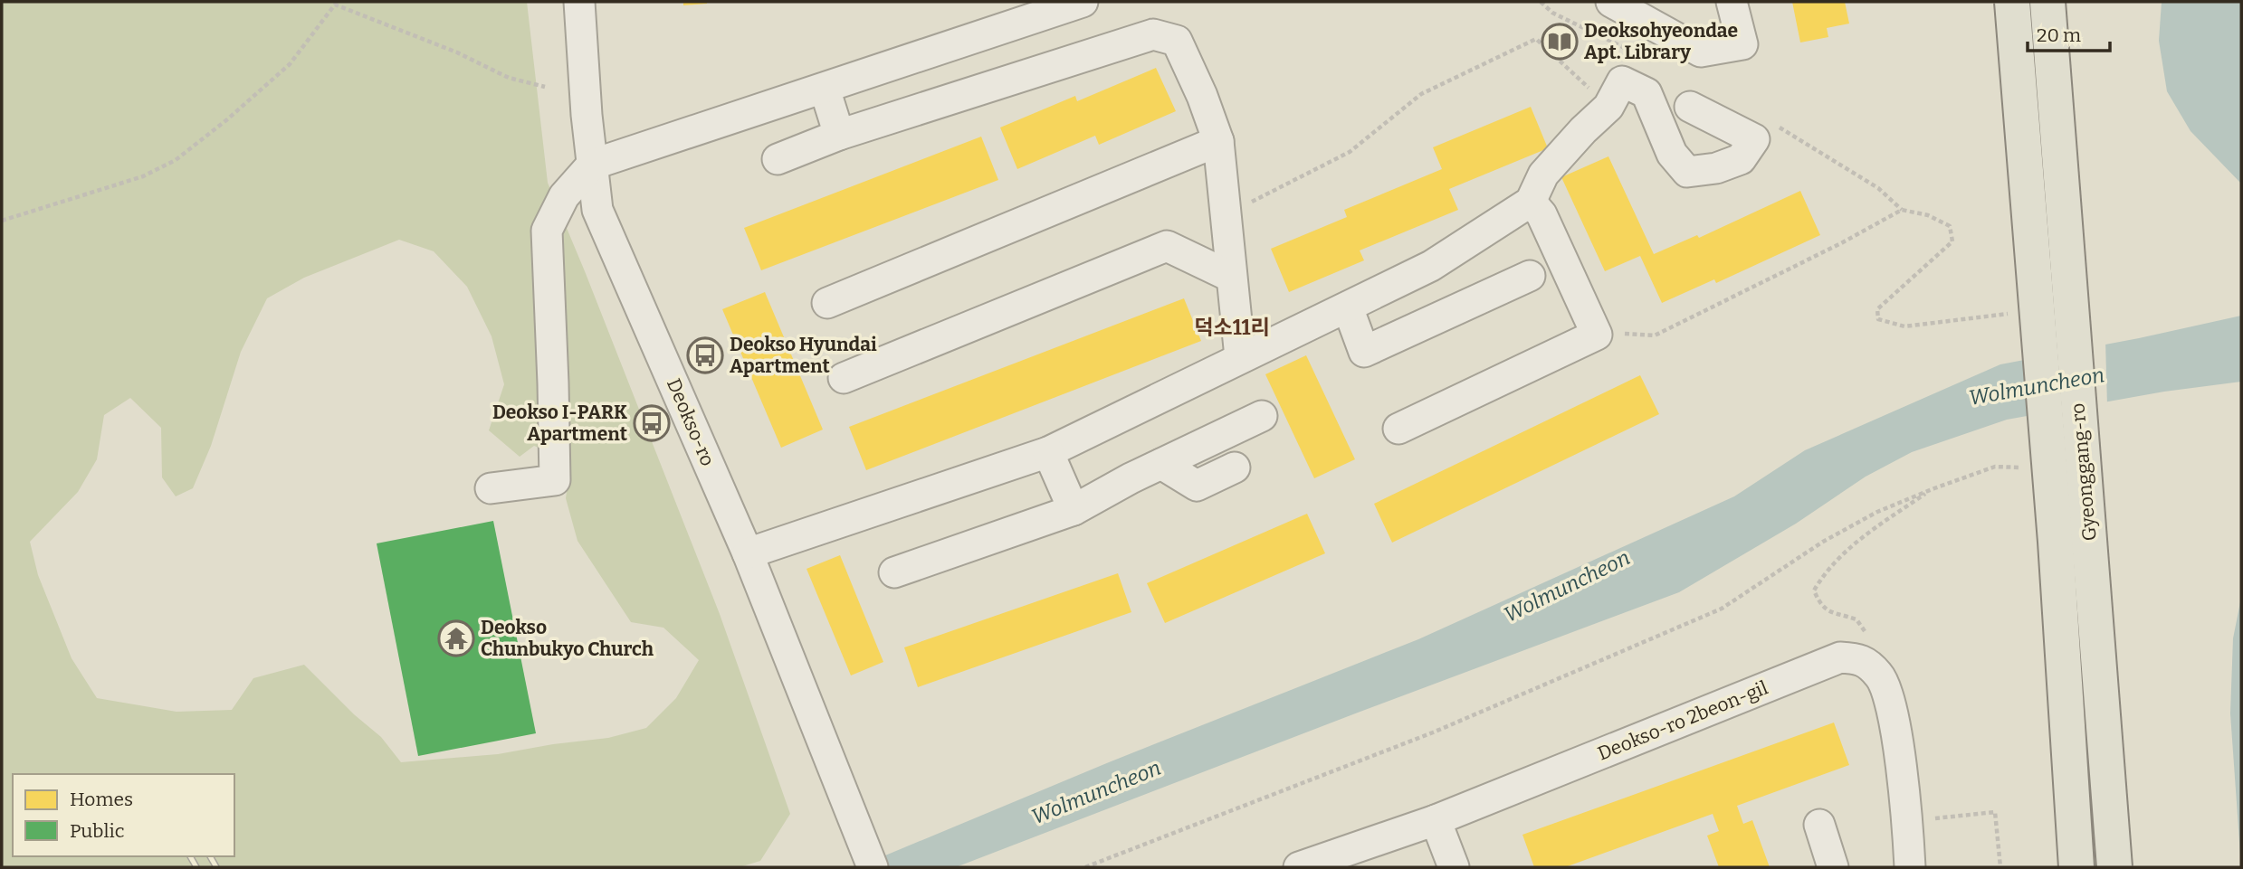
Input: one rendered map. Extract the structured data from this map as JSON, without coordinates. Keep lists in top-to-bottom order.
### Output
{
  "streets": {
    "main road": ["Gyeonggang-ro"],
    "street": ["Deokso-ro", "Deokso-ro 2beon-gil"]
  },
  "districts": ["덕소11리"],
  "water": ["Wolmuncheon"],
  "places": {
    "library": ["Deoksohyeondae Apt. Library"],
    "bus stop": ["Deokso Hyundai Apartment", "Deokso I-PARK Apartment"],
    "temple": ["Deokso Chunbukyo Church"]
  },
  "legend": ["Homes", "Public"],
  "scale_bar": "20 m"
}
